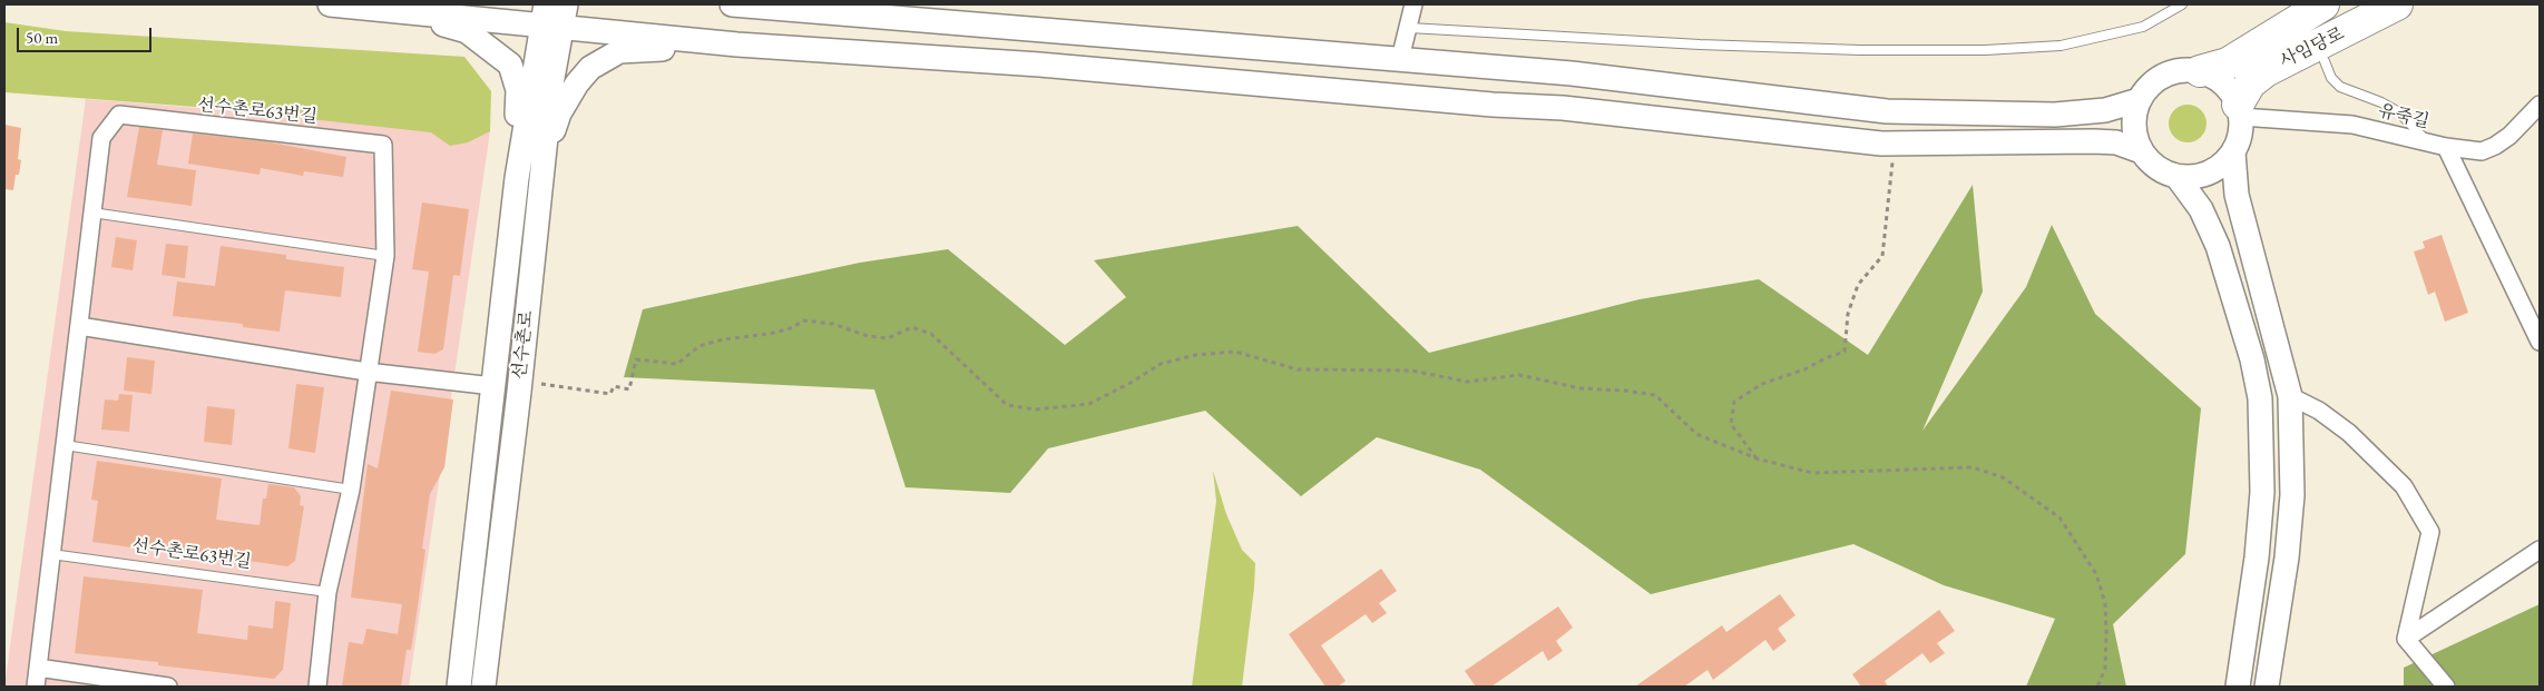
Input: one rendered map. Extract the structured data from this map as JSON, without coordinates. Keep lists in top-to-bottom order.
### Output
{
  "streets": {
    "highway": ["사임당로"],
    "street": ["선수촌로63번길", "유죽길", "선수촌로"]
  },
  "crossings": [
    ["사임당로", "유죽길"]
  ],
  "scale_bar": "50 m"
}
